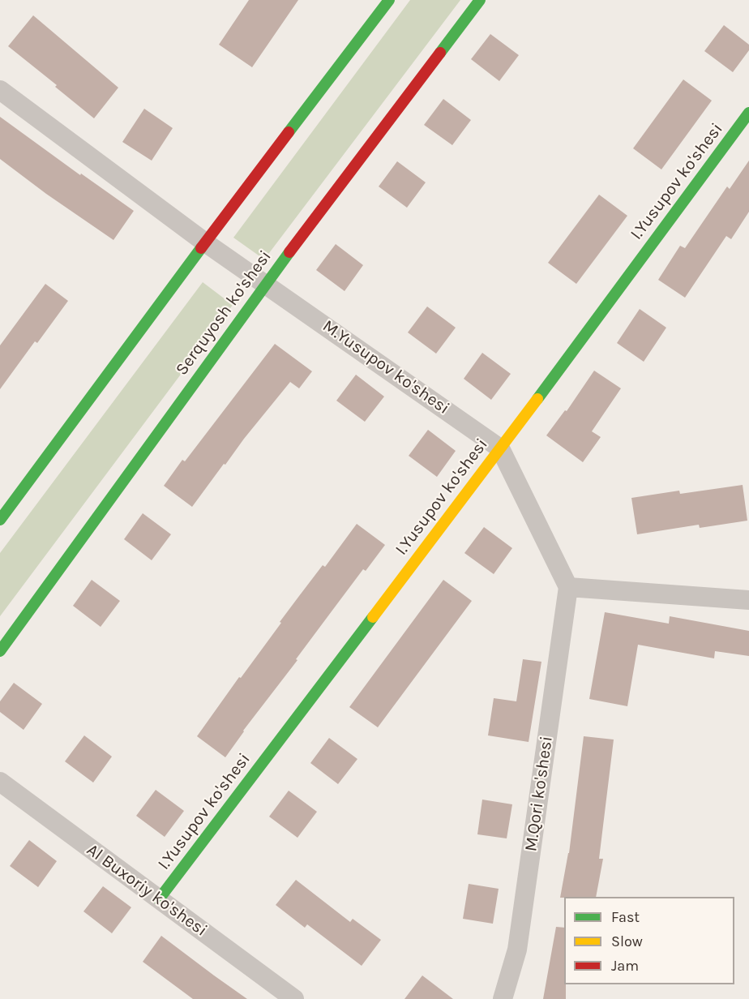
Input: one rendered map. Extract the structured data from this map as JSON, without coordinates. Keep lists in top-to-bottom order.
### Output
{
  "streets": {
    "street": [
      "I.Yusupov ko'shesi",
      "Serquyosh ko'shesi",
      "M.Yusupov ko'shesi",
      "M.Qori ko'shesi",
      "Al Buxoriy ko'shesi"
    ]
  },
  "crossings": [
    ["I.Yusupov ko'shesi", "M.Yusupov ko'shesi"],
    ["I.Yusupov ko'shesi", "Al Buxoriy ko'shesi"],
    ["Serquyosh ko'shesi", "M.Yusupov ko'shesi"],
    ["M.Yusupov ko'shesi", "M.Qori ko'shesi"]
  ],
  "legend": ["Fast", "Slow", "Jam"]
}
